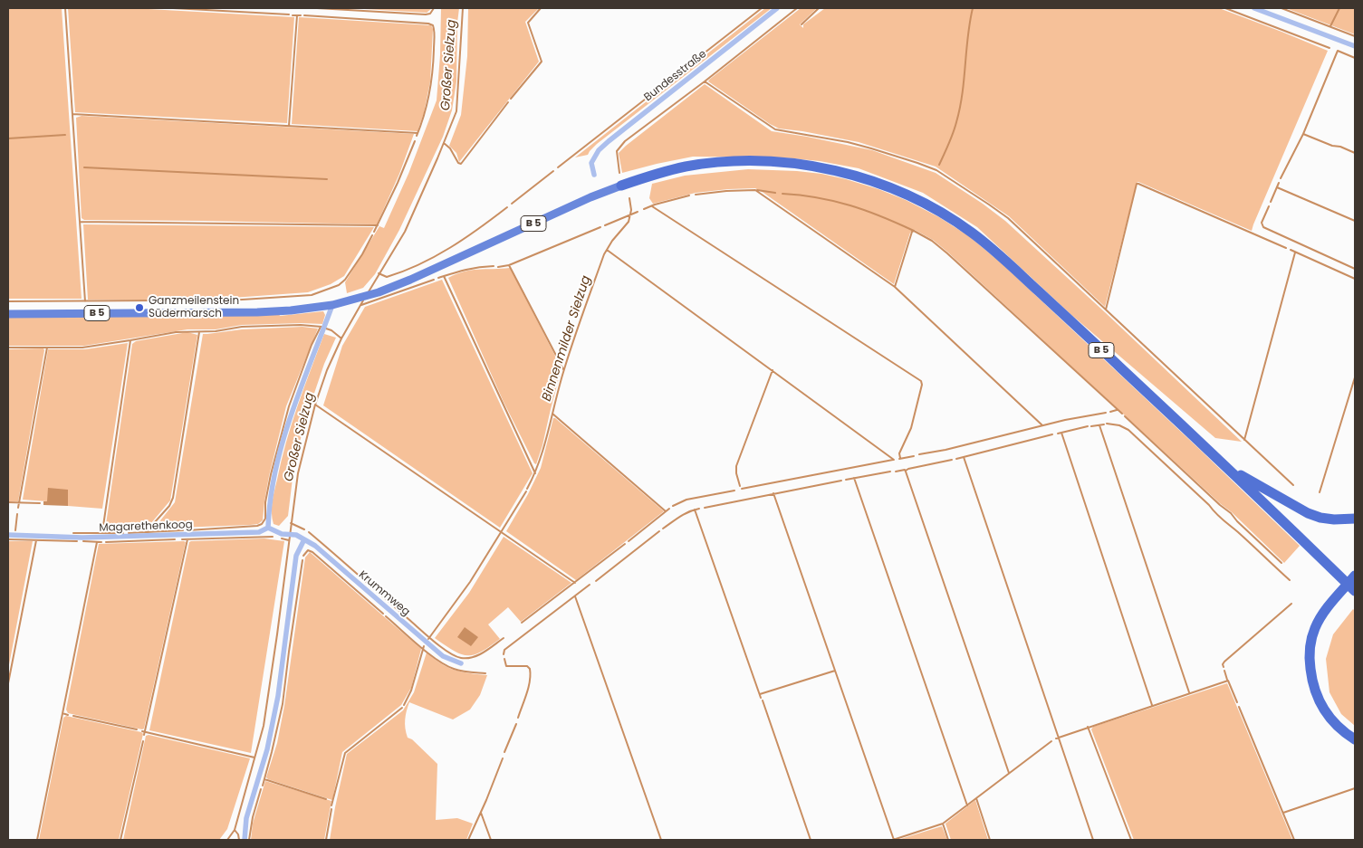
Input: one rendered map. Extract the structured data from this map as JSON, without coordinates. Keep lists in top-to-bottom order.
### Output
{
  "streets": {
    "highway": ["B 5"],
    "street": ["Bundesstraße", "Magarethenkoog", "Krummweg"]
  },
  "crossings": [
    ["Magarethenkoog", "Krummweg"]
  ],
  "water": ["Großer Sielzug", "Binnenmilder Sielzug"],
  "places": ["Ganzmeilenstein Südermarsch"]
}
